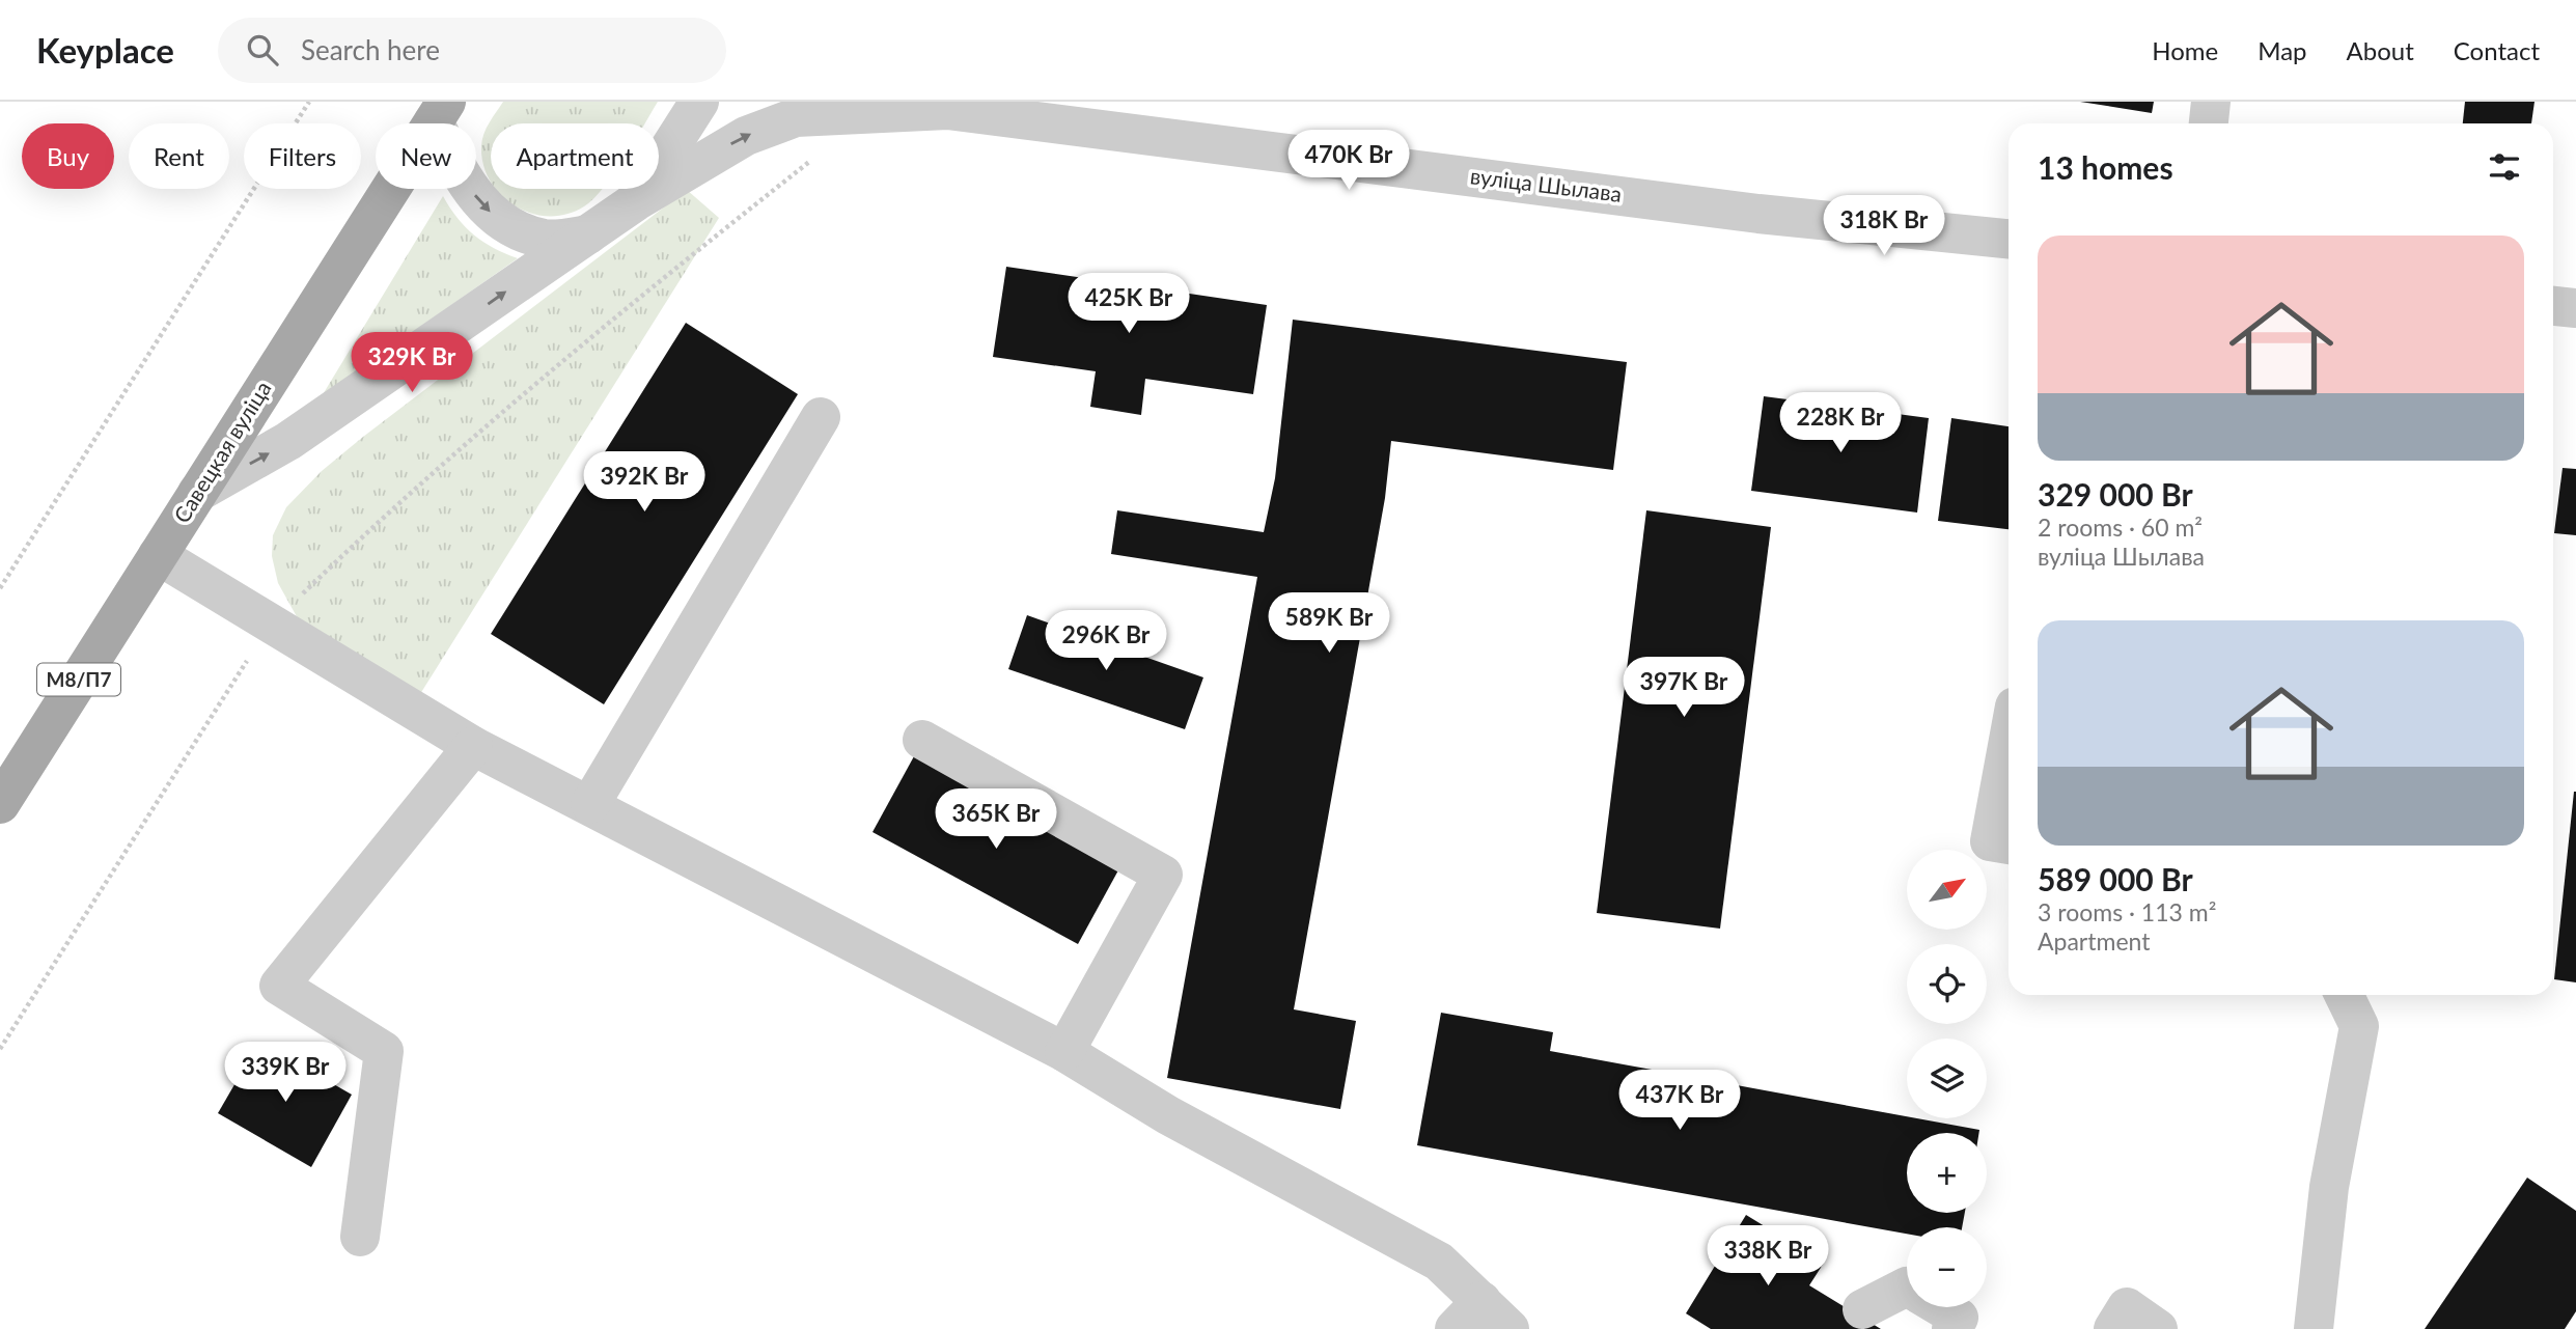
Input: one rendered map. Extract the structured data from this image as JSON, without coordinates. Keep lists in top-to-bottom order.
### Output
{
  "streets": {
    "main road": ["Савецкая вуліца", "М8/П7"],
    "street": ["вуліца Шылава"]
  },
  "crossings": [
    ["вуліца Шылава", "Савецкая вуліца"]
  ],
  "one_way": ["вуліца Шылава"],
  "north": "top right",
  "page": {
    "header": "Keyplace",
    "search": "Search here",
    "nav": [
      "Home",
      "Map",
      "About",
      "Contact"
    ],
    "chip": [
      "Buy",
      "Rent",
      "Filters",
      "New",
      "Apartment"
    ],
    "heading": "13 homes",
    "price": [
      "470K Br",
      "318K Br",
      "425K Br",
      "329K Br",
      "228K Br",
      "392K Br",
      "589K Br",
      "296K Br",
      "397K Br",
      "365K Br",
      "339K Br",
      "437K Br",
      "338K Br"
    ],
    "list": [
      {
        "name": "329 000 Br",
        "note": "2 rooms · 60 m² · вуліца Шылава"
      },
      {
        "name": "589 000 Br",
        "note": "3 rooms · 113 m² · Apartment"
      }
    ],
    "map_buttons": ["+", "−"]
  }
}
